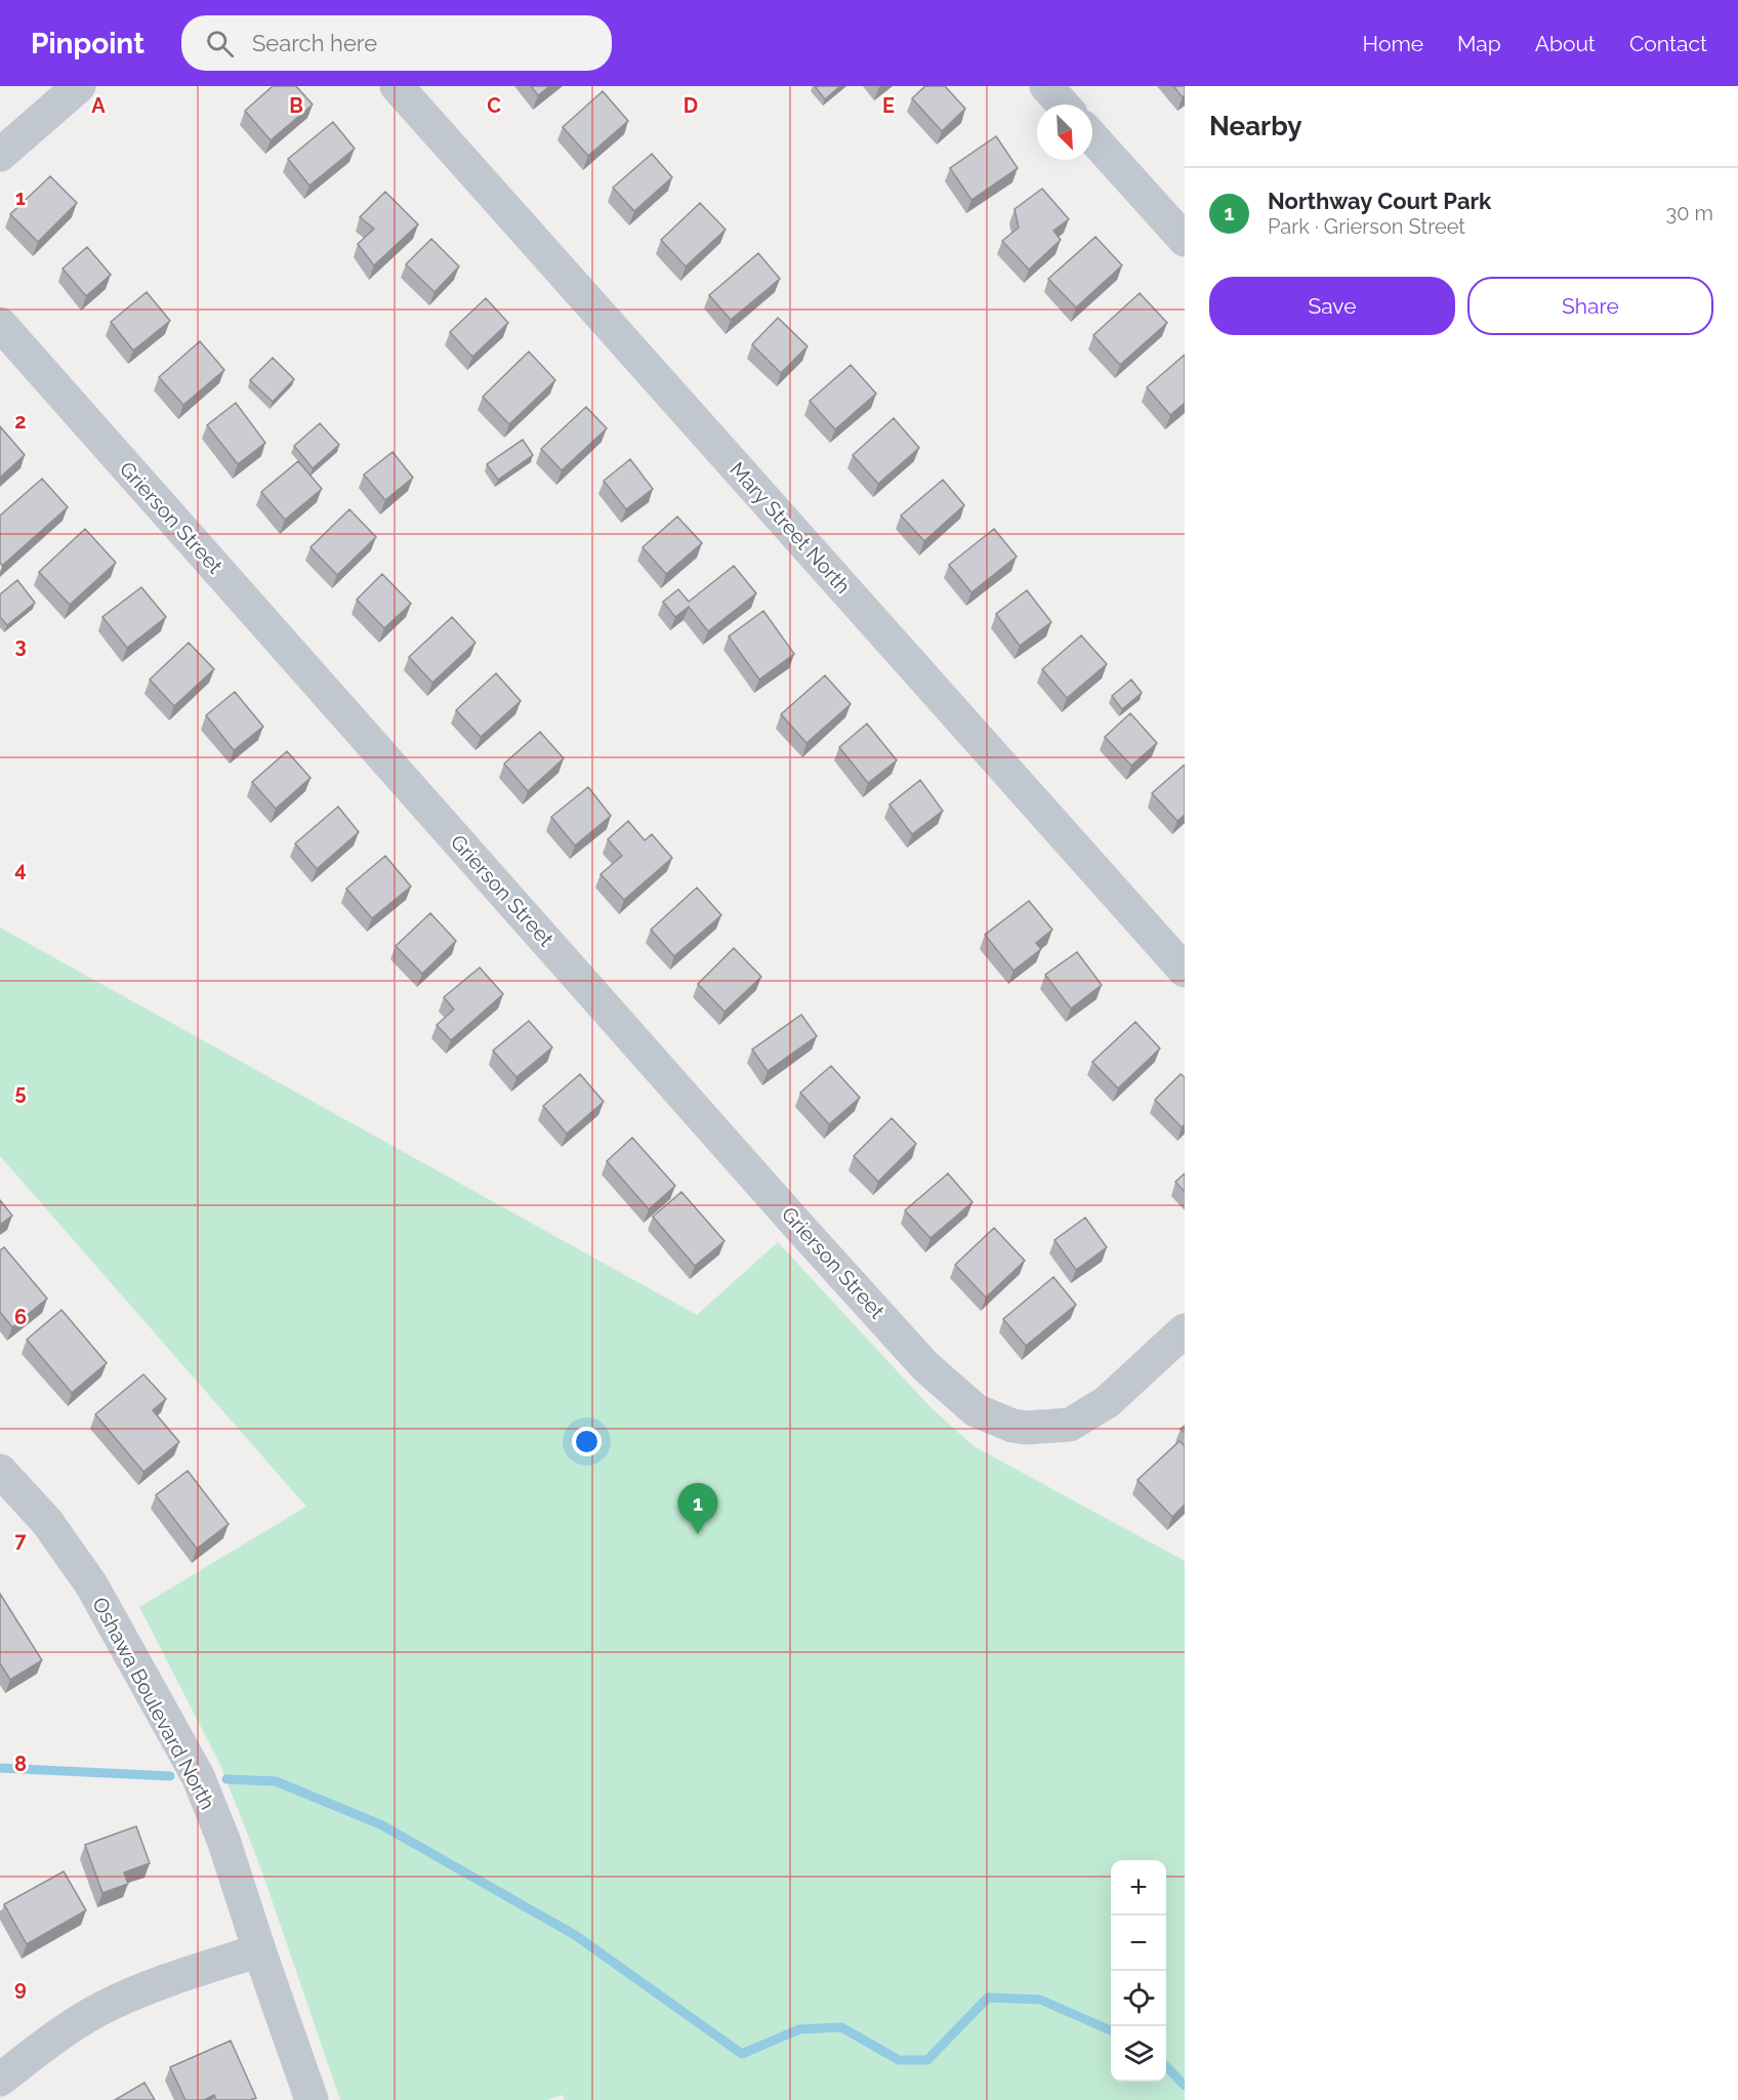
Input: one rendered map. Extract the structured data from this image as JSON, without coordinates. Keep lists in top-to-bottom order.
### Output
{
  "streets": {
    "street": ["Grierson Street", "Mary Street North", "Oshawa Boulevard North"]
  },
  "north": "bottom right",
  "page": {
    "header": "Pinpoint",
    "search": "Search here",
    "nav": [
      "Home",
      "Map",
      "About",
      "Contact"
    ],
    "heading": "Nearby",
    "list": [
      {
        "mark": "1",
        "name": "Northway Court Park",
        "note": "Park · Grierson Street",
        "value": "30 m"
      }
    ],
    "buttons": ["Save", "Share"],
    "pins": "1",
    "map_buttons": ["+", "−"]
  },
  "grid": {
    "columns": [
      "A",
      "B",
      "C",
      "D",
      "E"
    ],
    "rows": [
      "1",
      "2",
      "3",
      "4",
      "5",
      "6",
      "7",
      "8",
      "9"
    ]
  }
}
